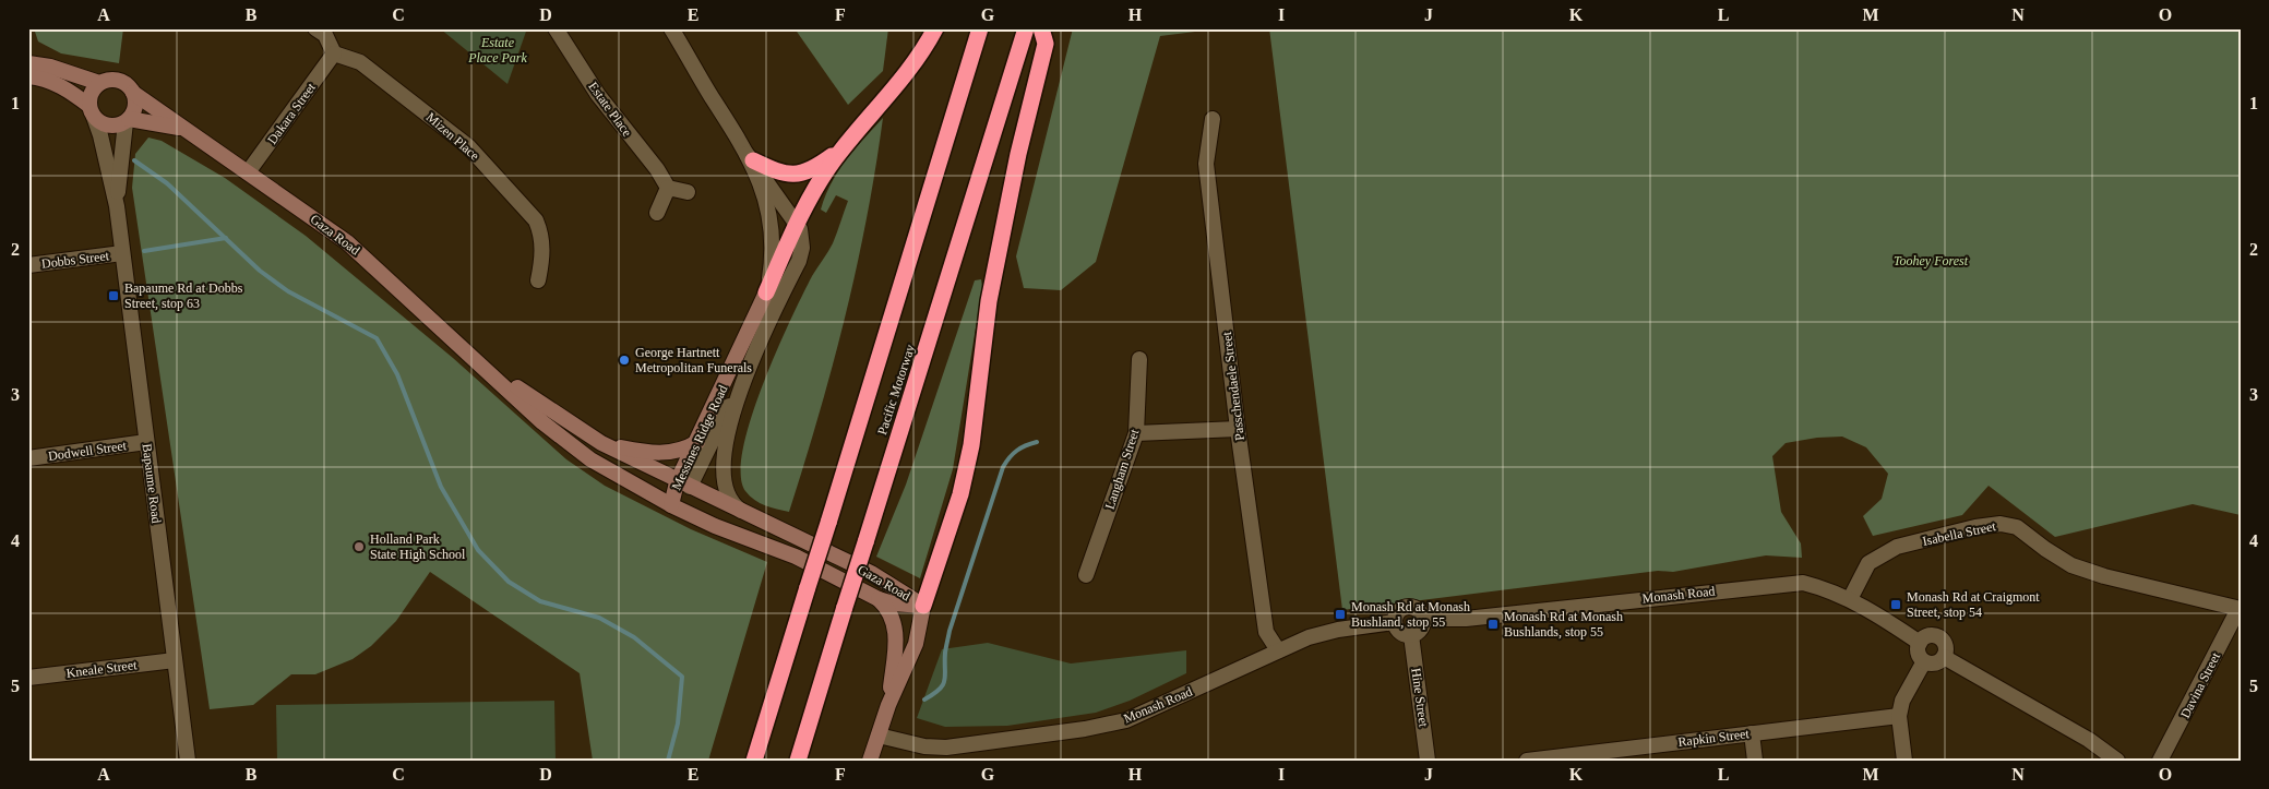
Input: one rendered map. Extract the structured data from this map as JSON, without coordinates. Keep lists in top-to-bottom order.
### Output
{
  "streets": {
    "highway": ["Pacific Motorway"],
    "main road": ["Gaza Road", "Messines Ridge Road"],
    "street": [
      "Estate Place",
      "Dakara Street",
      "Mizen Place",
      "Dobbs Street",
      "Passchendaele Street",
      "Dodwell Street",
      "Langham Street",
      "Bapaume Road",
      "Isabella Street",
      "Monash Road",
      "Kneale Street",
      "Davina Street",
      "Hine Street",
      "Rapkin Street"
    ]
  },
  "crossings": [
    ["Dakara Street", "Mizen Place"],
    ["Dakara Street", "Gaza Road"],
    ["Gaza Road", "Messines Ridge Road"],
    ["Gaza Road", "Bapaume Road"],
    ["Dobbs Street", "Bapaume Road"],
    ["Passchendaele Street", "Monash Road"],
    ["Dodwell Street", "Bapaume Road"],
    ["Bapaume Road", "Kneale Street"],
    ["Isabella Street", "Monash Road"],
    ["Isabella Street", "Davina Street"],
    ["Monash Road", "Hine Street"]
  ],
  "parks": ["Estate Place Park", "Toohey Forest"],
  "places": {
    "transit": [
      "Bapaume Rd at Dobbs Street, stop 63",
      "Monash Rd at Craigmont Street, stop 54",
      "Monash Rd at Monash Bushland, stop 55",
      "Monash Rd at Monash Bushlands, stop 55"
    ],
    "other": ["George Hartnett Metropolitan Funerals", "Holland Park State High School"]
  },
  "grid": {
    "columns": [
      "A",
      "B",
      "C",
      "D",
      "E",
      "F",
      "G",
      "H",
      "I",
      "J",
      "K",
      "L",
      "M",
      "N",
      "O"
    ],
    "rows": [
      "1",
      "2",
      "3",
      "4",
      "5"
    ]
  }
}
